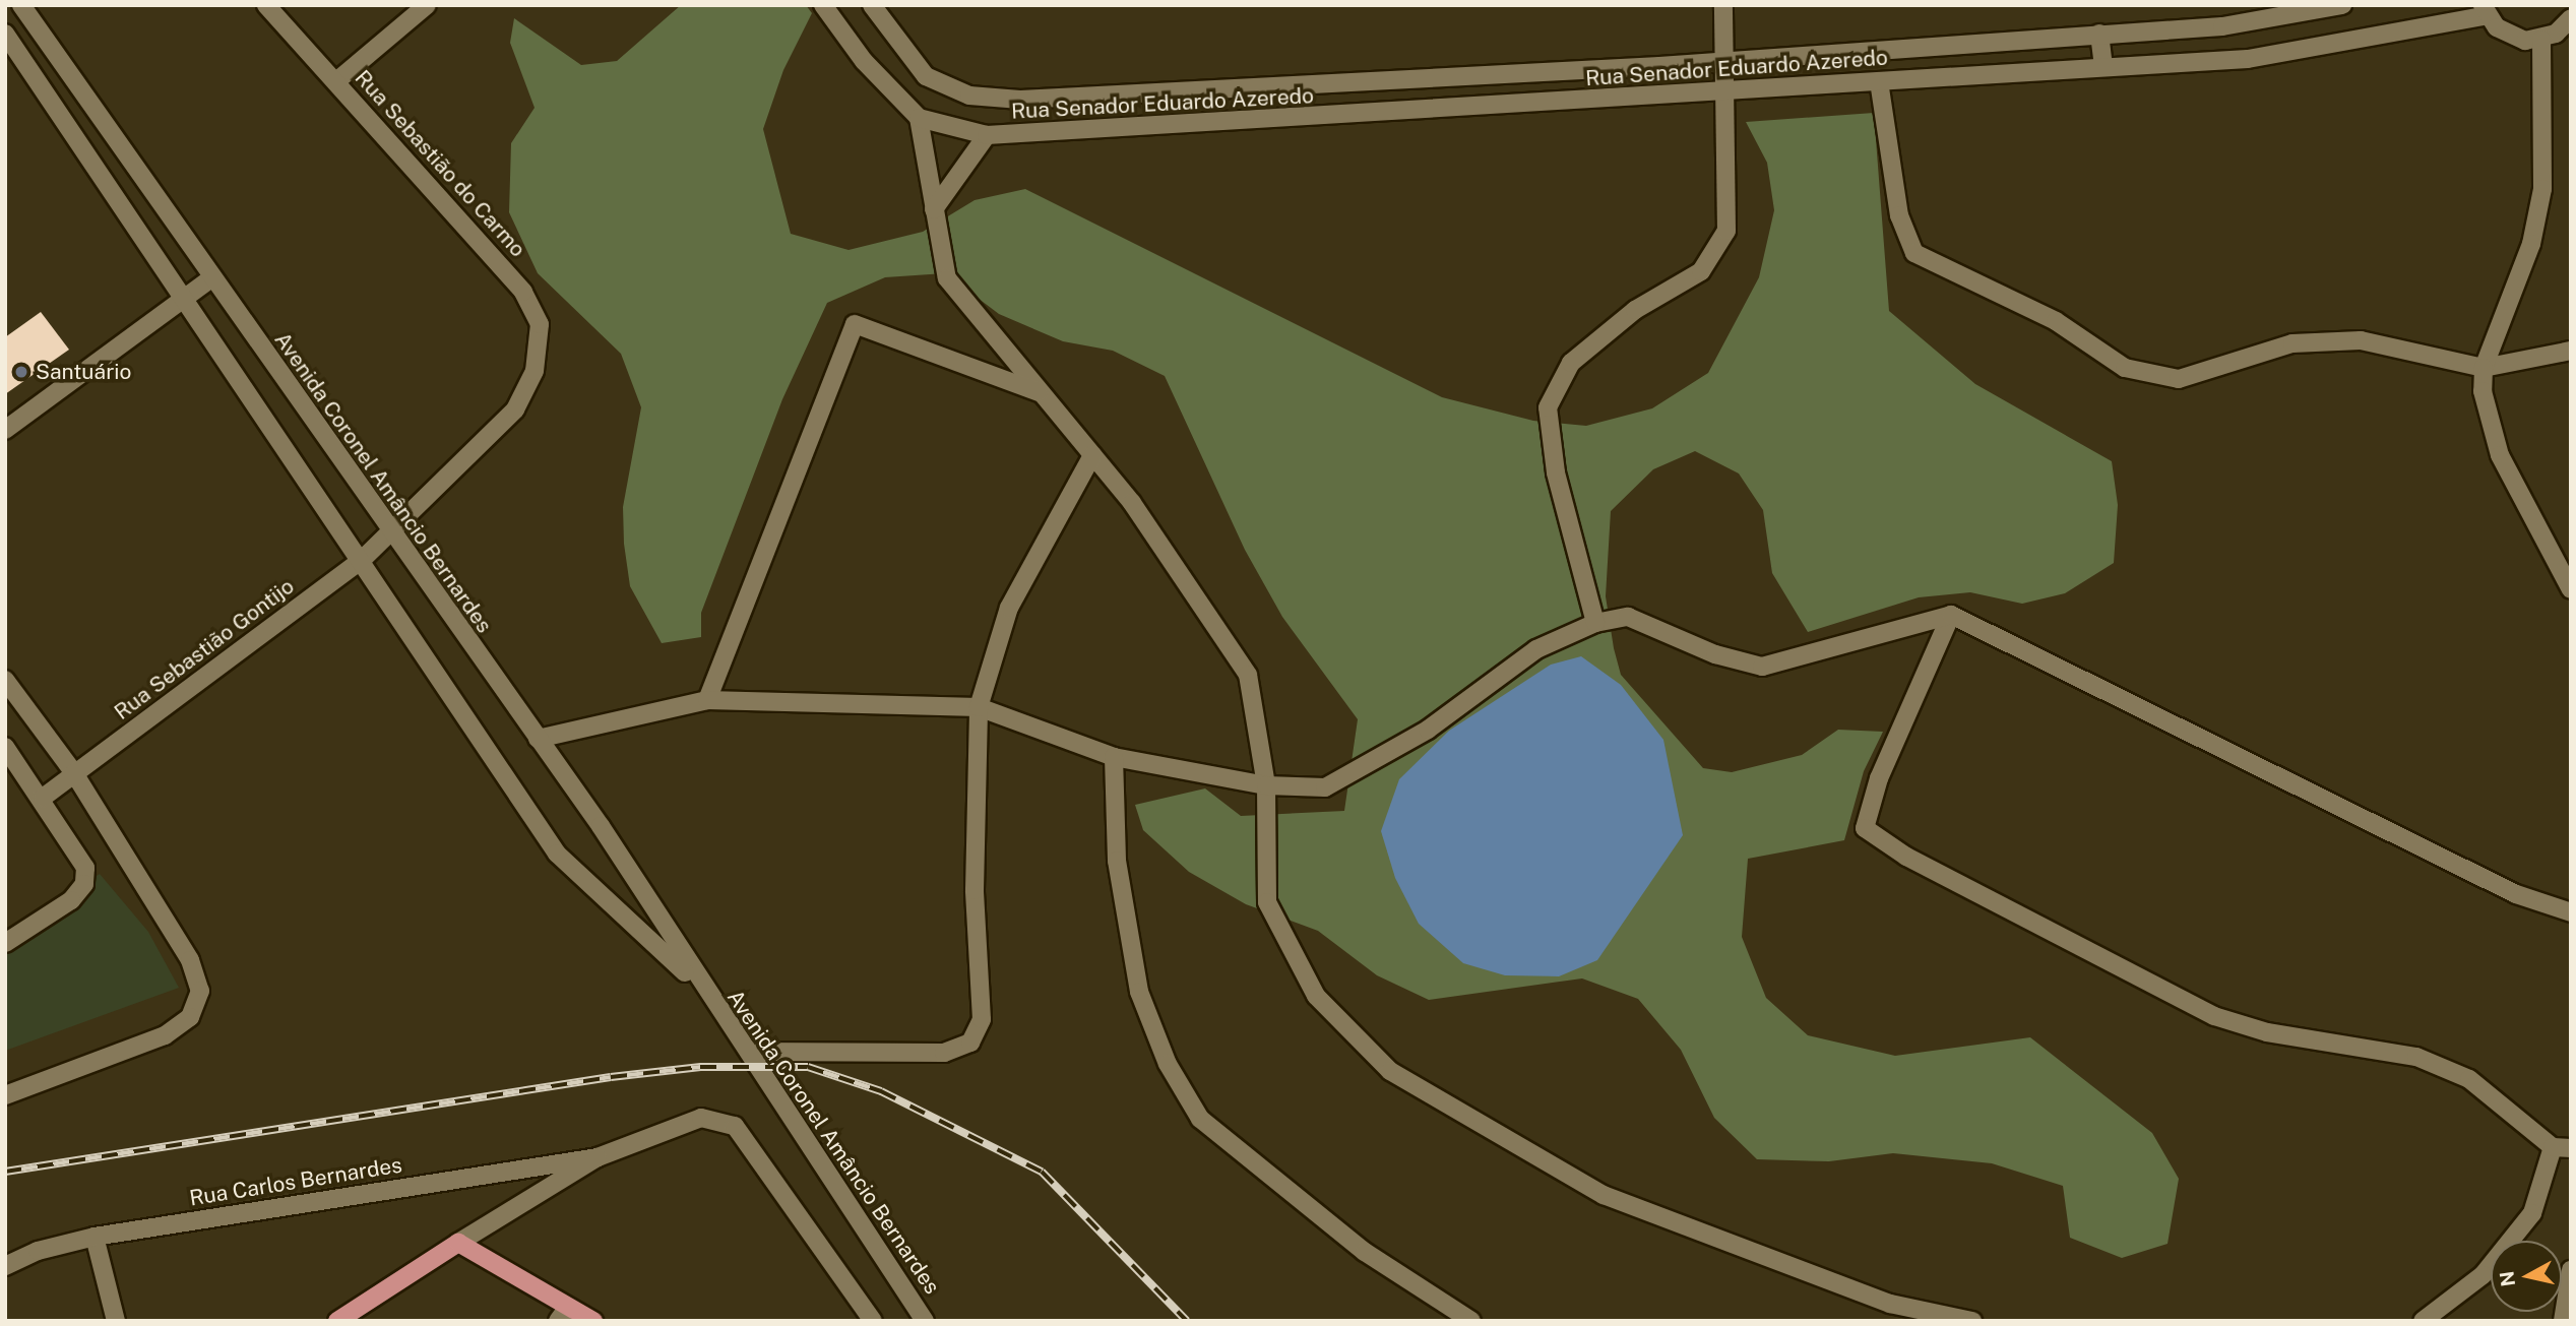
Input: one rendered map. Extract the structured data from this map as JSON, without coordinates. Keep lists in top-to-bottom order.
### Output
{
  "streets": {
    "street": [
      "Rua Senador Eduardo Azeredo",
      "Rua Sebastião do Carmo",
      "Avenida Coronel Amâncio Bernardes",
      "Rua Sebastião Gontijo",
      "Rua Carlos Bernardes"
    ]
  },
  "crossings": [
    ["Rua Sebastião do Carmo", "Avenida Coronel Amâncio Bernardes"],
    ["Rua Sebastião do Carmo", "Rua Sebastião Gontijo"],
    ["Avenida Coronel Amâncio Bernardes", "Rua Sebastião Gontijo"]
  ],
  "places": ["Santuário"],
  "north": "left"
}
